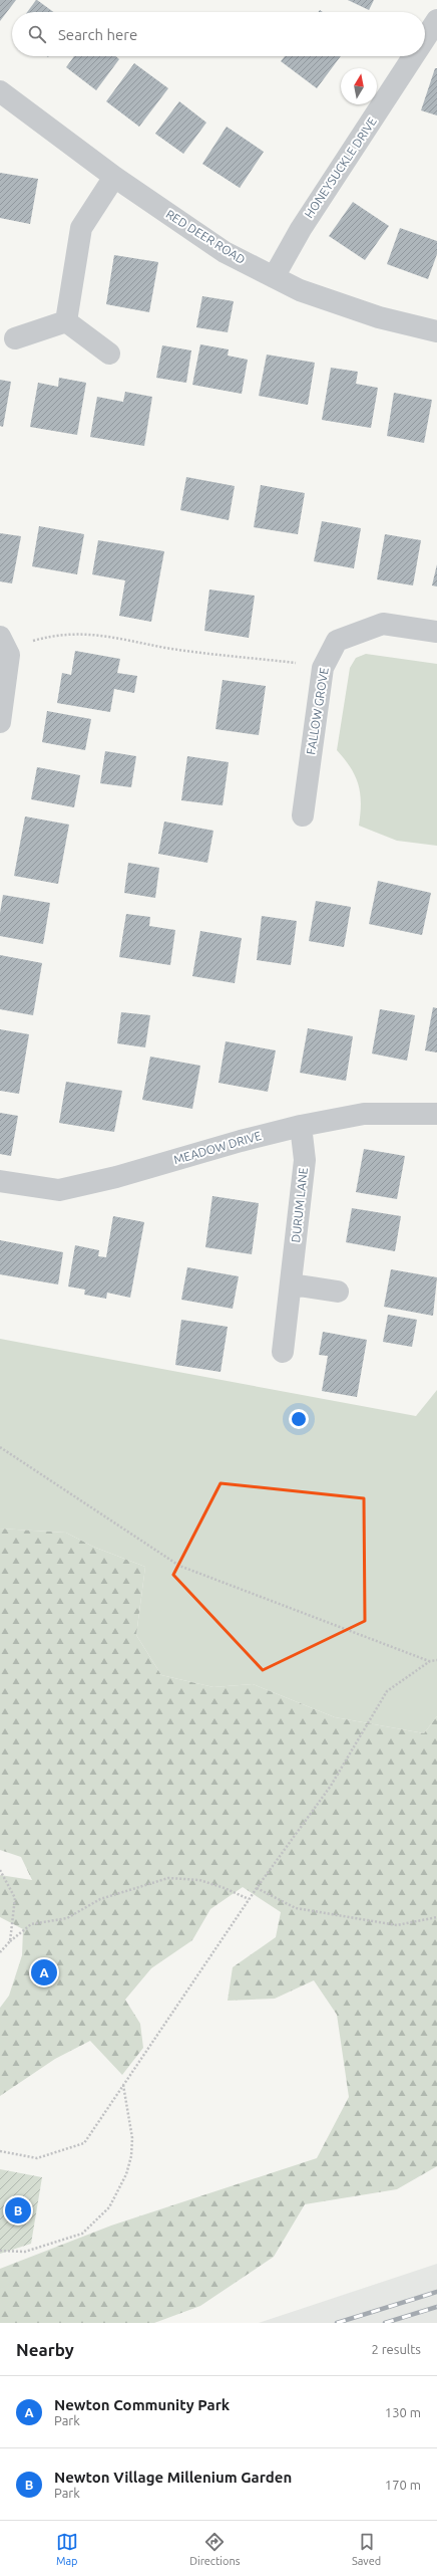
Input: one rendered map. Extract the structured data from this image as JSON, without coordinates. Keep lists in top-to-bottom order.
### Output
{
  "streets": {
    "street": [
      "HONEYSUCKLE DRIVE",
      "RED DEER ROAD",
      "FALLOW GROVE",
      "MEADOW DRIVE",
      "DURUM LANE"
    ]
  },
  "crossings": [
    ["HONEYSUCKLE DRIVE", "RED DEER ROAD"],
    ["MEADOW DRIVE", "DURUM LANE"]
  ],
  "north": "top",
  "page": {
    "search": "Search here",
    "pins": ["A", "B"],
    "heading": ["Nearby", "2 results"],
    "list": [
      {
        "mark": "A",
        "name": "Newton Community Park",
        "note": "Park",
        "value": "130 m"
      },
      {
        "mark": "B",
        "name": "Newton Village Millenium Garden",
        "note": "Park",
        "value": "170 m"
      }
    ],
    "nav": ["Map", "Directions", "Saved"]
  }
}
